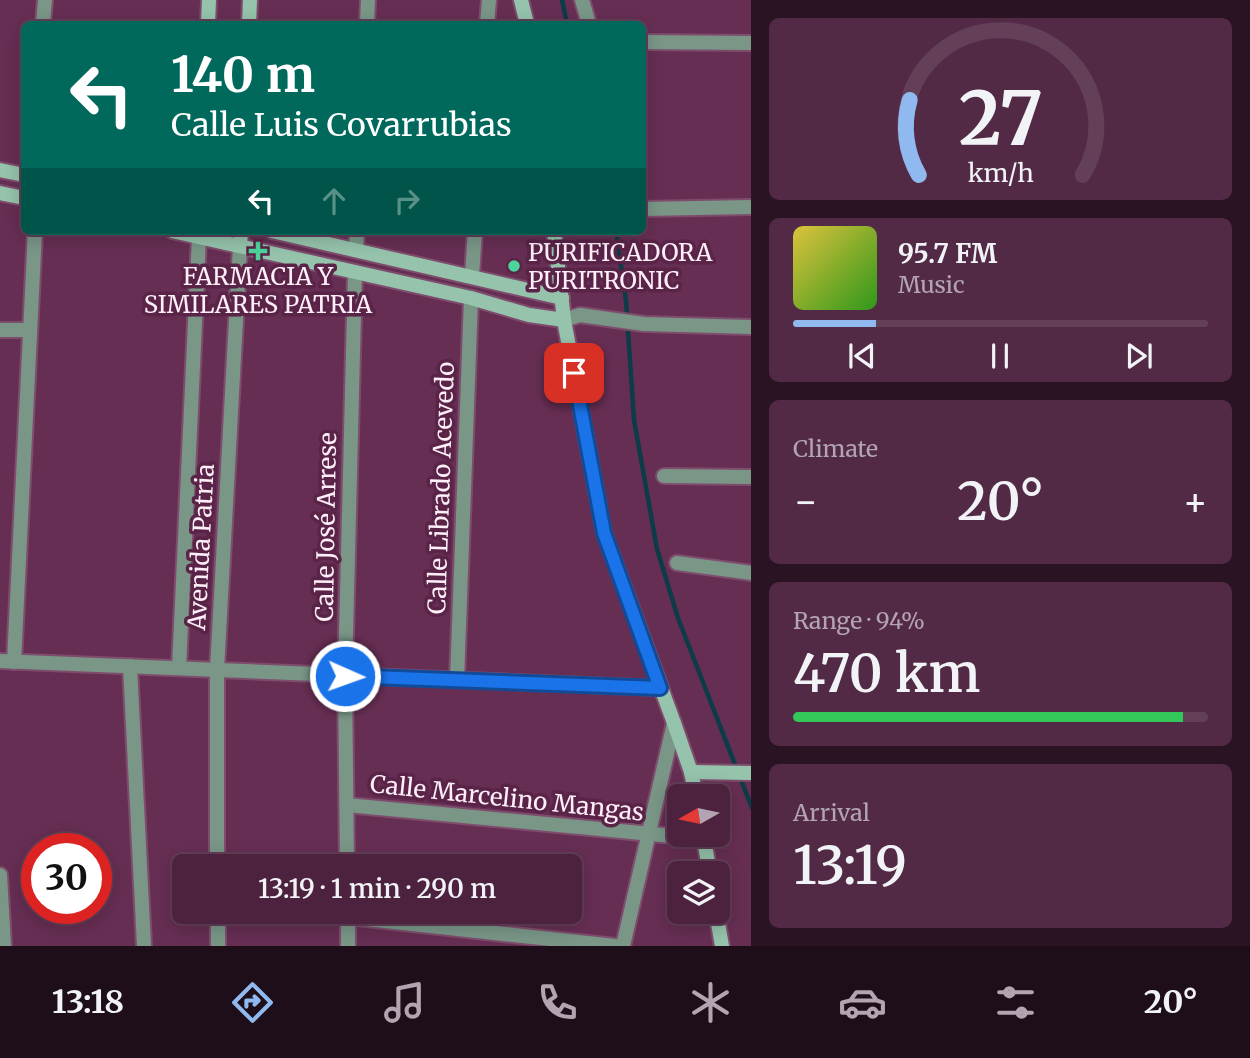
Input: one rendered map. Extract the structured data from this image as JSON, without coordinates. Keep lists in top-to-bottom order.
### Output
{
  "streets": {
    "street": [
      "Calle Librado Acevedo",
      "Calle José Arrese",
      "Avenida Patria",
      "Calle Marcelino Mangas"
    ]
  },
  "crossings": [
    ["Calle José Arrese", "Calle Marcelino Mangas"]
  ],
  "places": {
    "health": ["FARMACIA Y SIMILARES PATRIA"],
    "other": ["PURIFICADORA PURITRONIC"]
  },
  "north": "left",
  "page": {
    "turn": ["140 m", "Calle Luis Covarrubias"],
    "song": ["95.7 FM", "Music"],
    "tile": [
      "Climate",
      ["Range · 94%", "470 km"],
      ["Arrival", "13:19"]
    ],
    "heat": ["−", "20°", "+"],
    "limit": "30",
    "trip": "13:19 · 1 min · 290 m",
    "tabs": ["13:18", "20°"],
    "gauge": ["27", "km/h"]
  }
}
